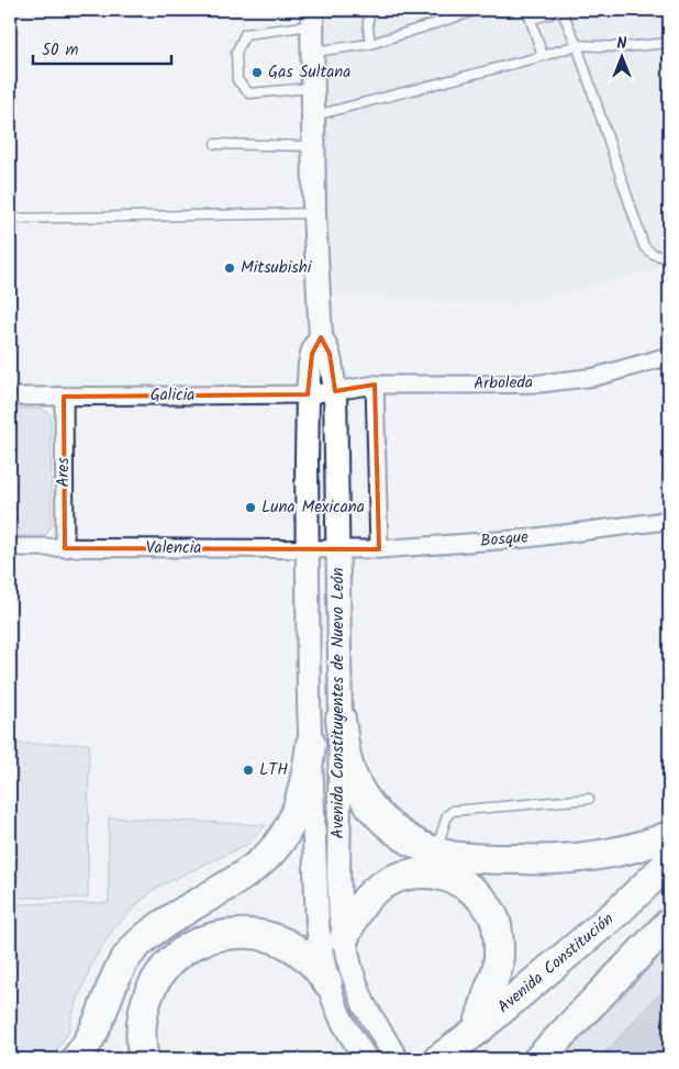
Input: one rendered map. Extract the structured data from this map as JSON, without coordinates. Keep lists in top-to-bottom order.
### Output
{
  "streets": {
    "highway": ["Avenida Constitución"],
    "main road": ["Avenida Constituyentes de Nuevo León"],
    "street": [
      "Arboleda",
      "Galicia",
      "Ares",
      "Bosque",
      "Valencia"
    ]
  },
  "crossings": [
    ["Arboleda", "Galicia"],
    ["Arboleda", "Avenida Constituyentes de Nuevo León"],
    ["Galicia", "Ares"],
    ["Galicia", "Avenida Constituyentes de Nuevo León"],
    ["Ares", "Valencia"],
    ["Bosque", "Valencia"],
    ["Bosque", "Avenida Constituyentes de Nuevo León"],
    ["Valencia", "Avenida Constituyentes de Nuevo León"]
  ],
  "places": [
    "Gas Sultana",
    "Mitsubishi",
    "Luna Mexicana",
    "LTH"
  ],
  "scale_bar": "50 m",
  "north": "top"
}
